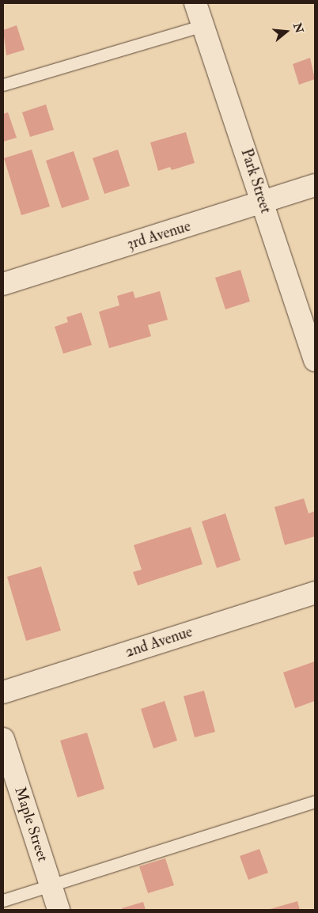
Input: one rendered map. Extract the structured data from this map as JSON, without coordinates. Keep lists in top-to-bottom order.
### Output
{
  "streets": {
    "street": [
      "Park Street",
      "3rd Avenue",
      "2nd Avenue",
      "Maple Street"
    ]
  },
  "crossings": [
    ["Park Street", "3rd Avenue"]
  ],
  "north": "right"
}
